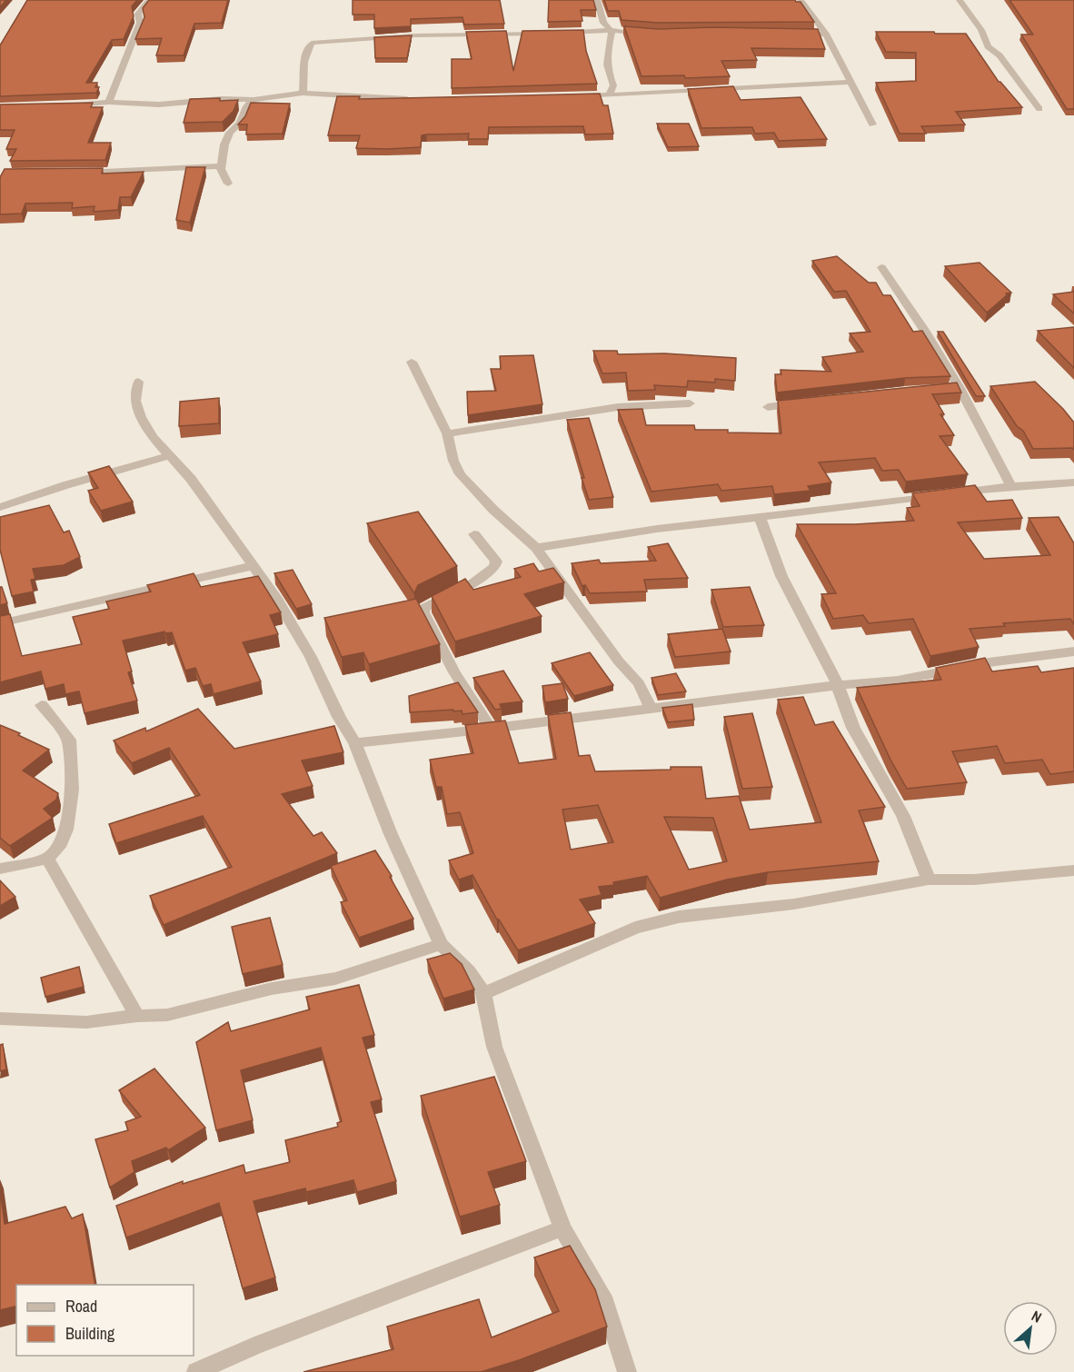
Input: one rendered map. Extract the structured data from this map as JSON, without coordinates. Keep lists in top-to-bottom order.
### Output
{
  "legend": ["Road", "Building"],
  "north": "top right"
}
